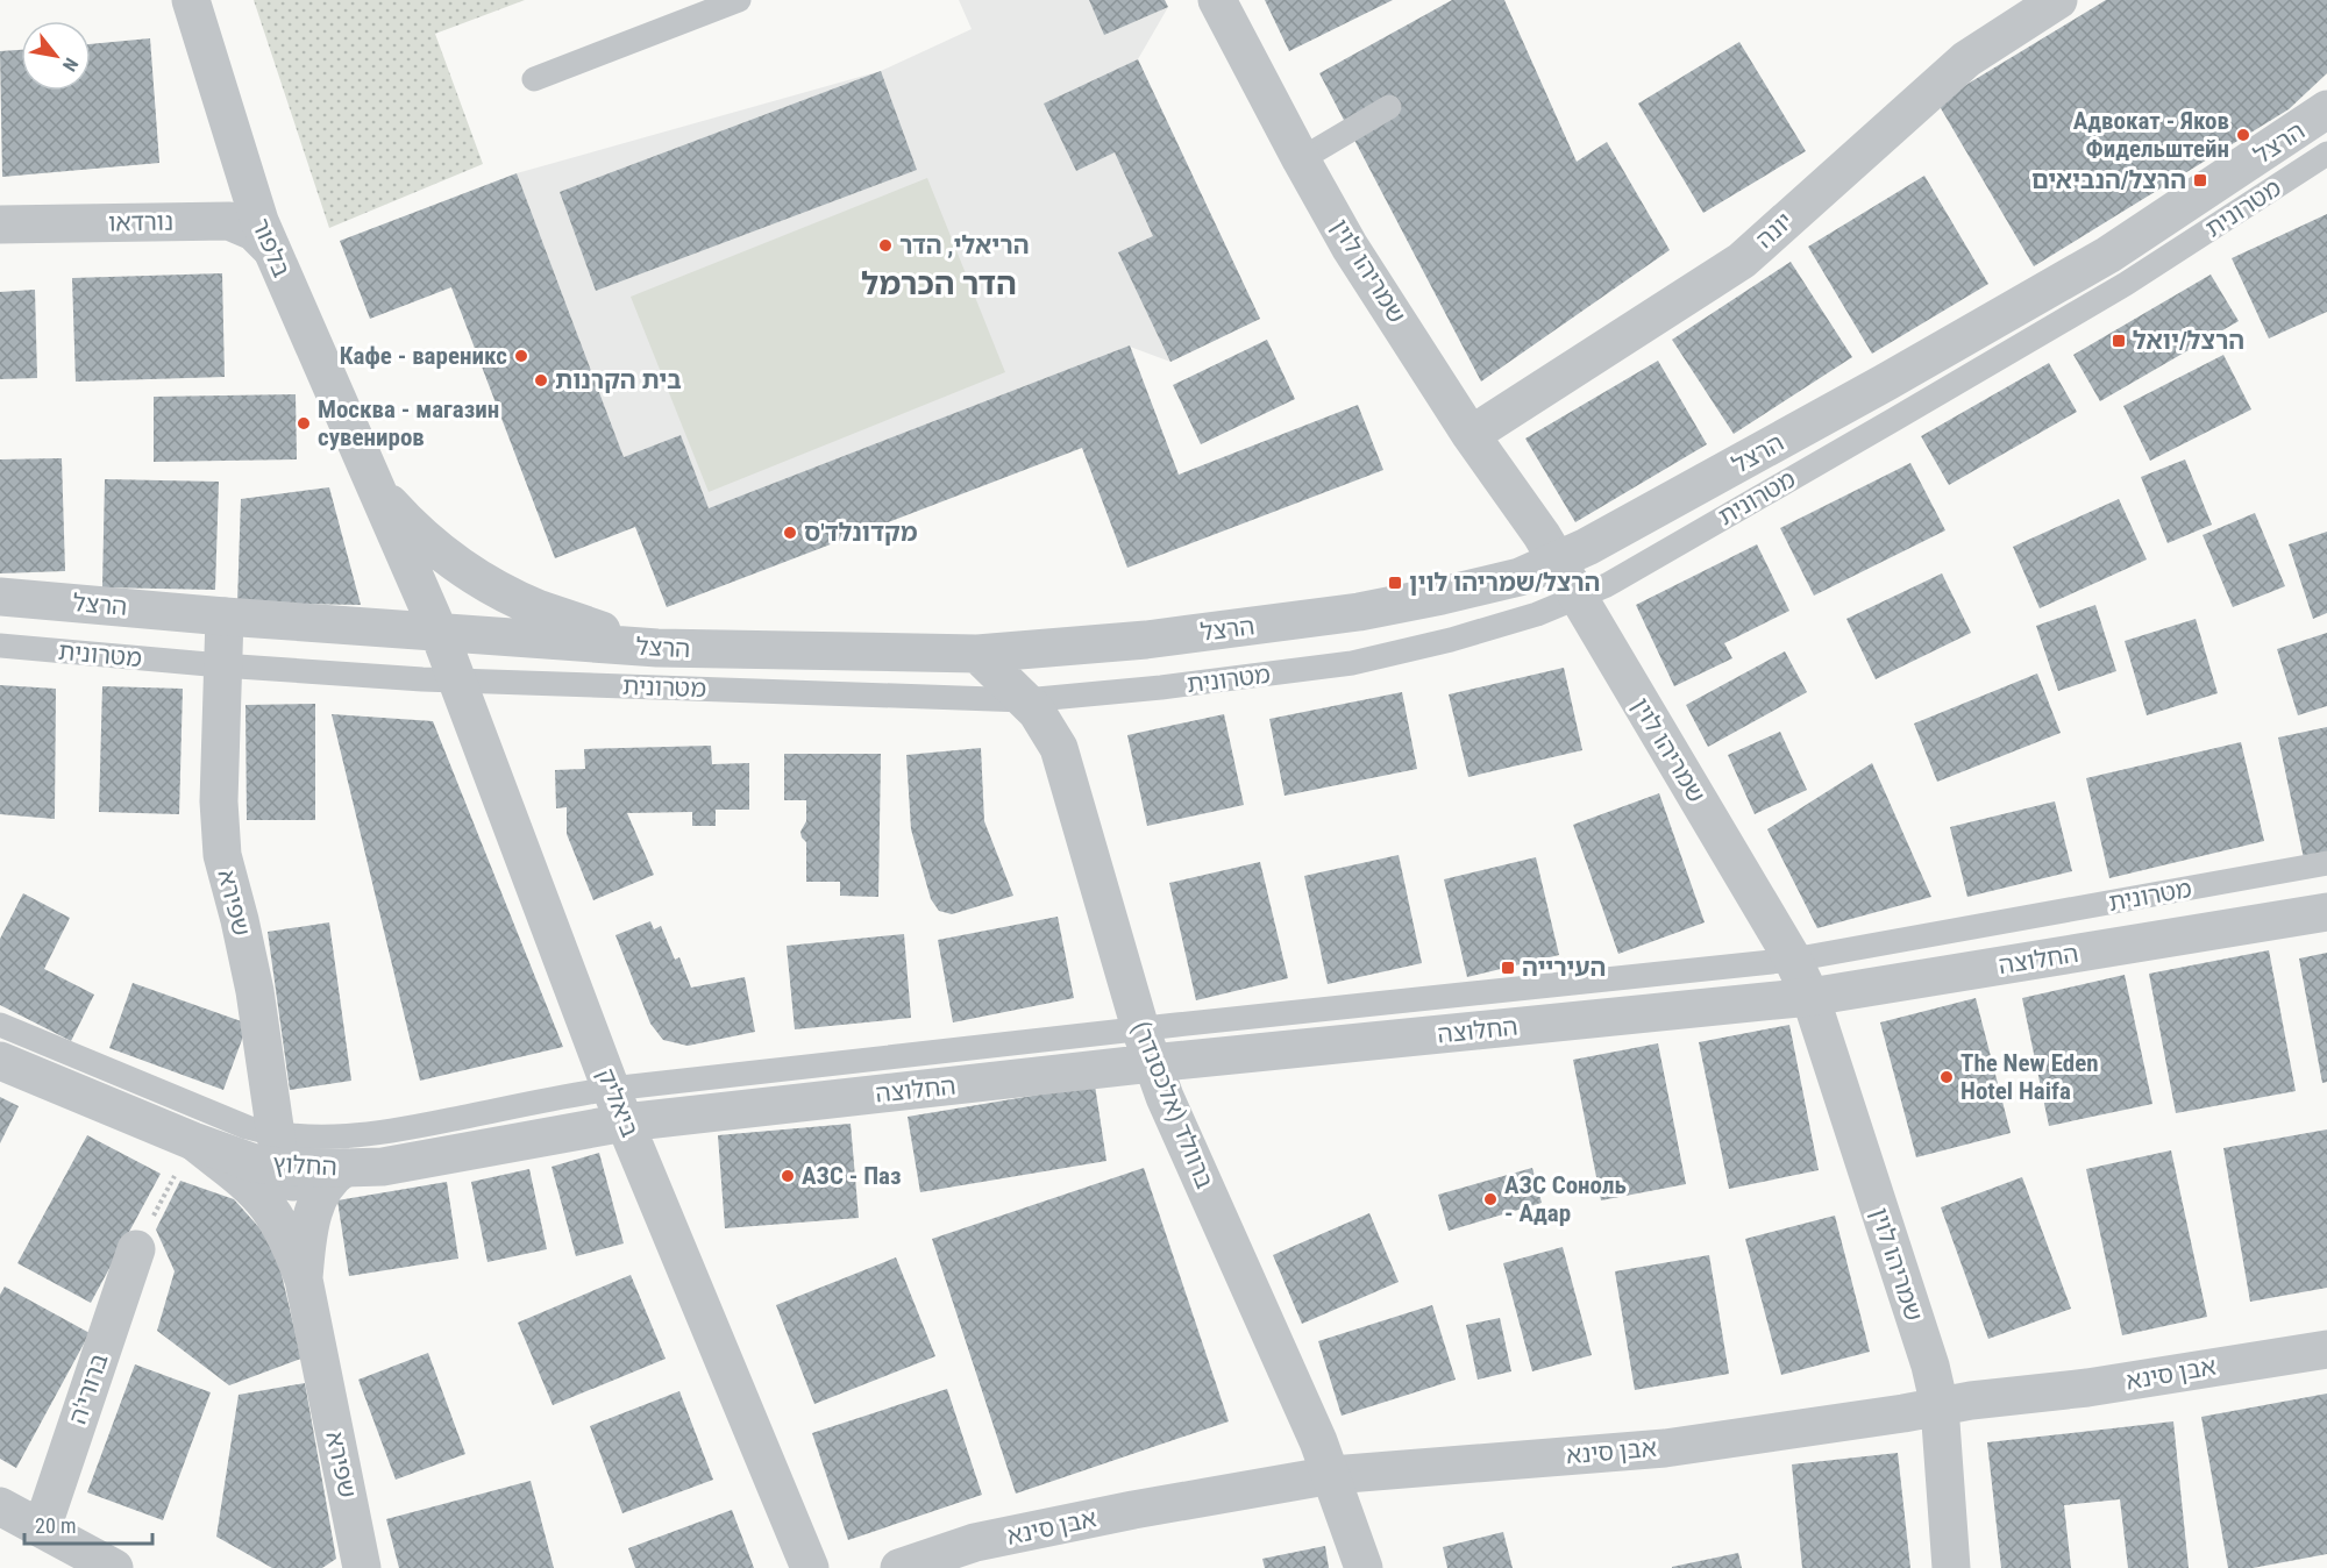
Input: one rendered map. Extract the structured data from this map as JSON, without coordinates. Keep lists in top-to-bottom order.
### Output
{
  "streets": {
    "street": [
      "הרצל",
      "נורדאו",
      "יונה",
      "בלפור",
      "שמריהו לוין",
      "שפירא",
      "החלוצה",
      "ביאליק",
      "ברוולד (אלכסנדר)",
      "החלוץ",
      "אבן סינא",
      "ברורי'ה"
    ],
    "lane": ["מטרונית"]
  },
  "crossings": [
    ["הרצל", "בלפור"],
    ["הרצל", "שמריהו לוין"],
    ["הרצל", "שפירא"],
    ["הרצל", "ביאליק"],
    ["הרצל", "ברוולד (אלכסנדר)"],
    ["מטרונית", "שמריהו לוין"],
    ["מטרונית", "שפירא"],
    ["מטרונית", "החלוצה"],
    ["מטרונית", "ביאליק"],
    ["מטרונית", "ברוולד (אלכסנדר)"],
    ["נורדאו", "בלפור"],
    ["יונה", "שמריהו לוין"],
    ["בלפור", "ביאליק"],
    ["שמריהו לוין", "החלוצה"],
    ["שמריהו לוין", "אבן סינא"],
    ["שפירא", "החלוץ"],
    ["החלוצה", "ביאליק"],
    ["החלוצה", "ברוולד (אלכסנדר)"],
    ["החלוצה", "החלוץ"],
    ["ביאליק", "החלוץ"],
    ["ברוולד (אלכסנדר)", "אבן סינא"]
  ],
  "districts": ["הדר הכרמל"],
  "places": {
    "other": [
      "Адвокат - Яков Фидельштейн",
      "הריאלי, הדר",
      "Кафе - вареникс",
      "בית הקרנות",
      "Москва - магазин сувениров",
      "מקדונלד'ס",
      "The New Eden Hotel Haifa",
      "АЗС - Паз",
      "АЗС Соноль - Адар"
    ],
    "transit": [
      "הרצל/הנביאים",
      "הרצל/יואל",
      "הרצל/שמריהו לוין",
      "העירייה"
    ]
  },
  "scale_bar": "20 m",
  "north": "bottom right"
}
